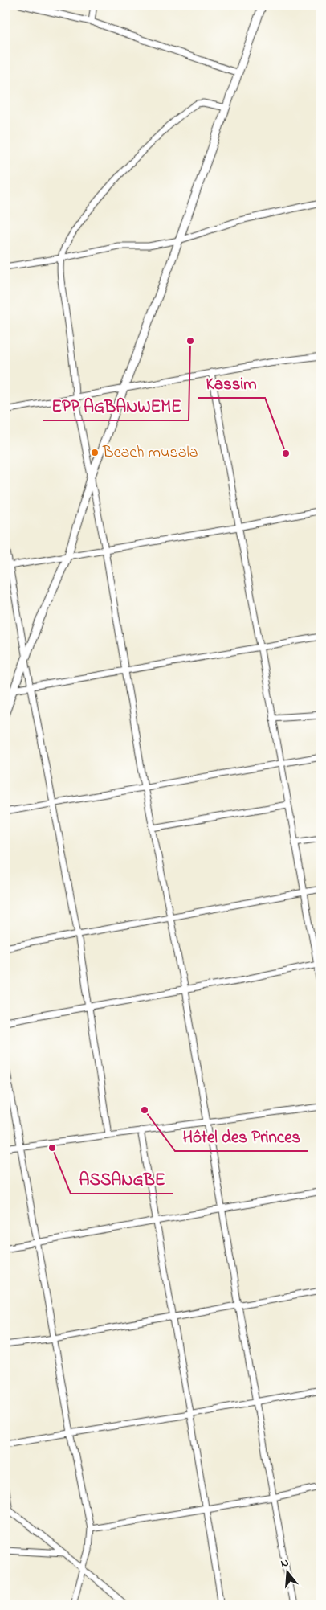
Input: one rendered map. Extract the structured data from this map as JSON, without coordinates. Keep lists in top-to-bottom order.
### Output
{
  "places": [
    "EPP AGBANWEME",
    "Beach musala",
    "Kassim",
    "Hôtel des Princes",
    "ASSANGBE"
  ],
  "north": "top"
}
